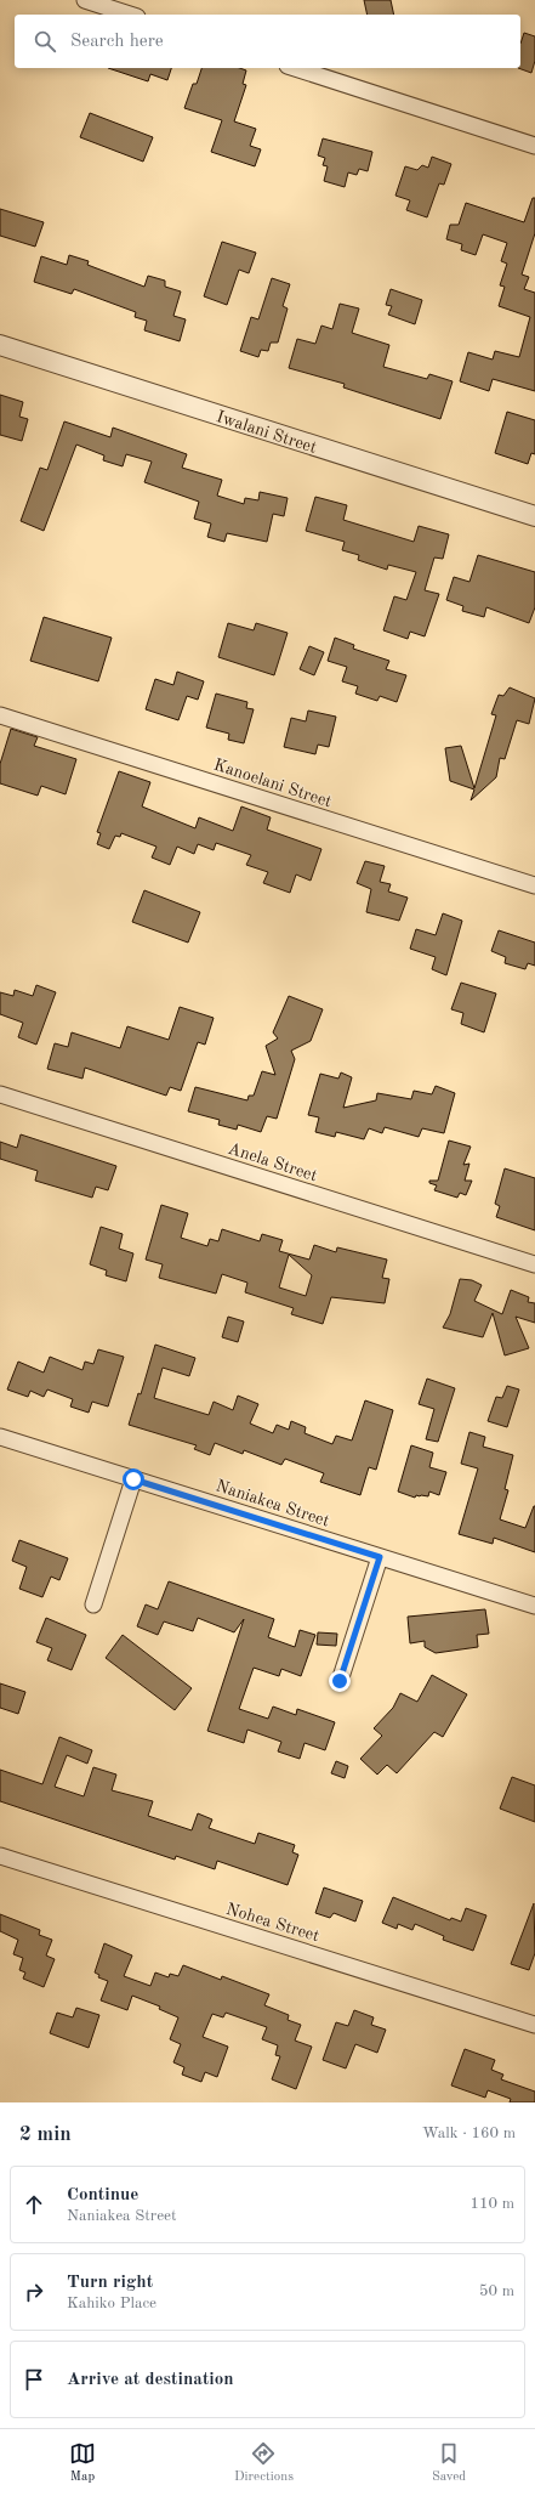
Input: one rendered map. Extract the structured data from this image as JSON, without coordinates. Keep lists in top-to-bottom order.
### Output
{
  "streets": {
    "street": [
      "Iwalani Street",
      "Kanoelani Street",
      "Anela Street",
      "Naniakea Street",
      "Nohea Street"
    ]
  },
  "page": {
    "search": "Search here",
    "heading": ["2 min", "Walk · 160 m"],
    "list": [
      ["Continue", "Naniakea Street", "110 m"],
      ["Turn right", "Kahiko Place", "50 m"],
      "Arrive at destination"
    ],
    "nav": ["Map", "Directions", "Saved"]
  }
}
